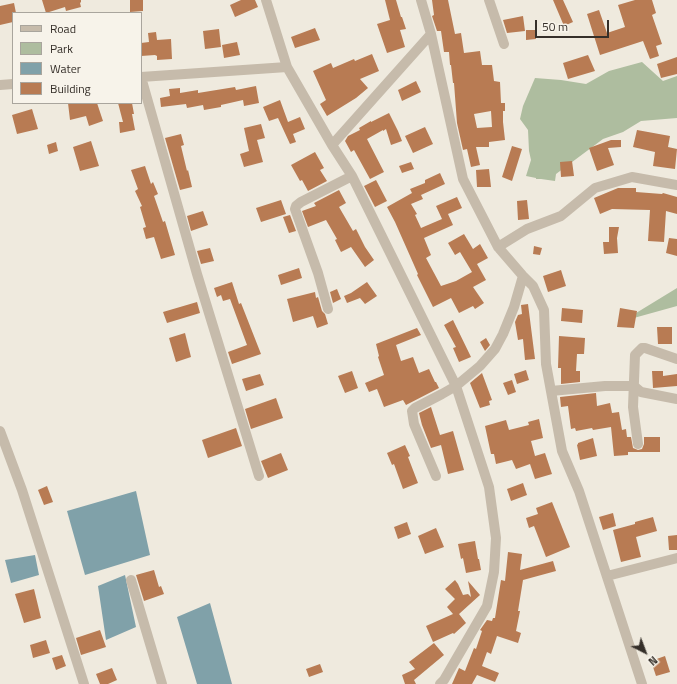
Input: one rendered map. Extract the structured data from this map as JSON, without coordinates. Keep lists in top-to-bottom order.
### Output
{
  "legend": [
    "Road",
    "Park",
    "Water",
    "Building"
  ],
  "scale_bar": "50 m",
  "north": "bottom right"
}
